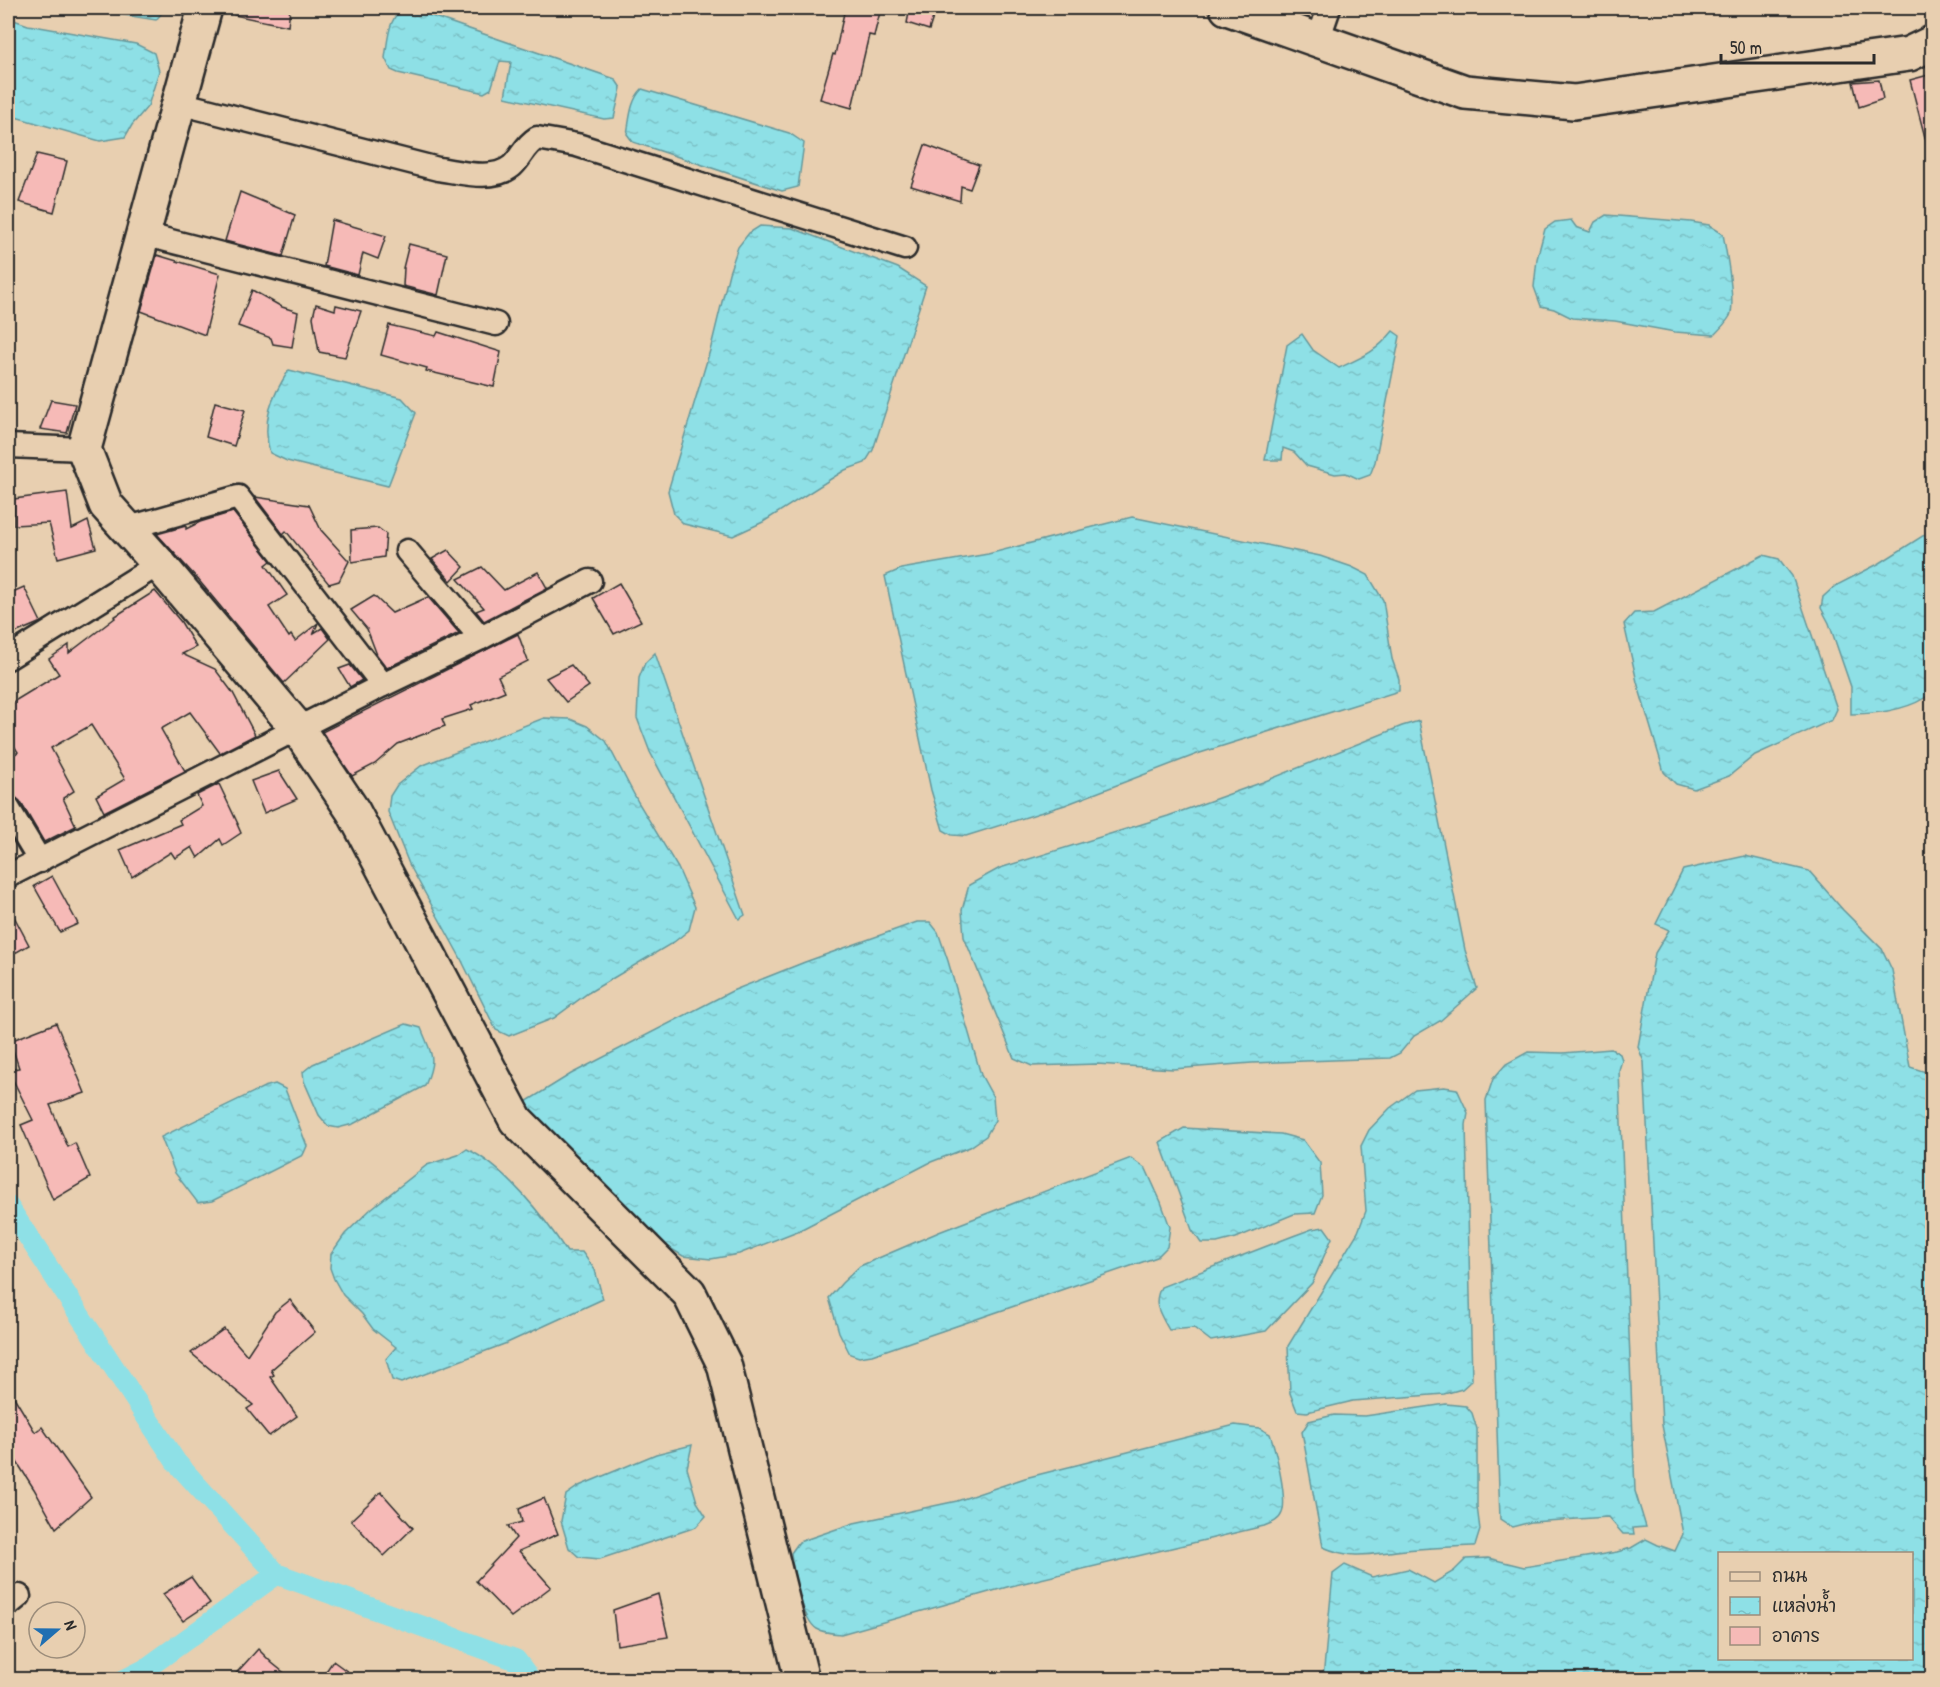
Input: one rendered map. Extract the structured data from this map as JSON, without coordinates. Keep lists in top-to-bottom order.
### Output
{
  "legend": ["ถนน", "แหล่งน้ำ", "อาคาร"],
  "scale_bar": "50 m",
  "north": "right"
}
